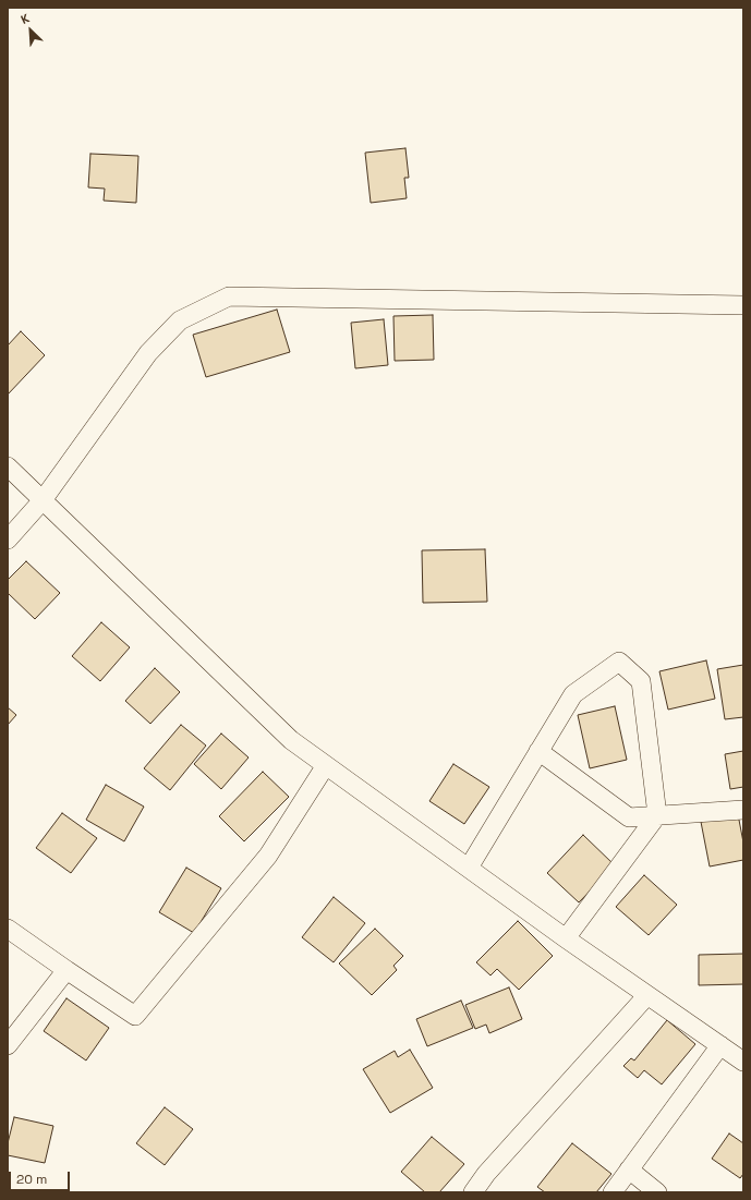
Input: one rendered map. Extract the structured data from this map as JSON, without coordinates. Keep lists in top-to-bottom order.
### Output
{
  "scale_bar": "20 m",
  "north": "top left"
}
